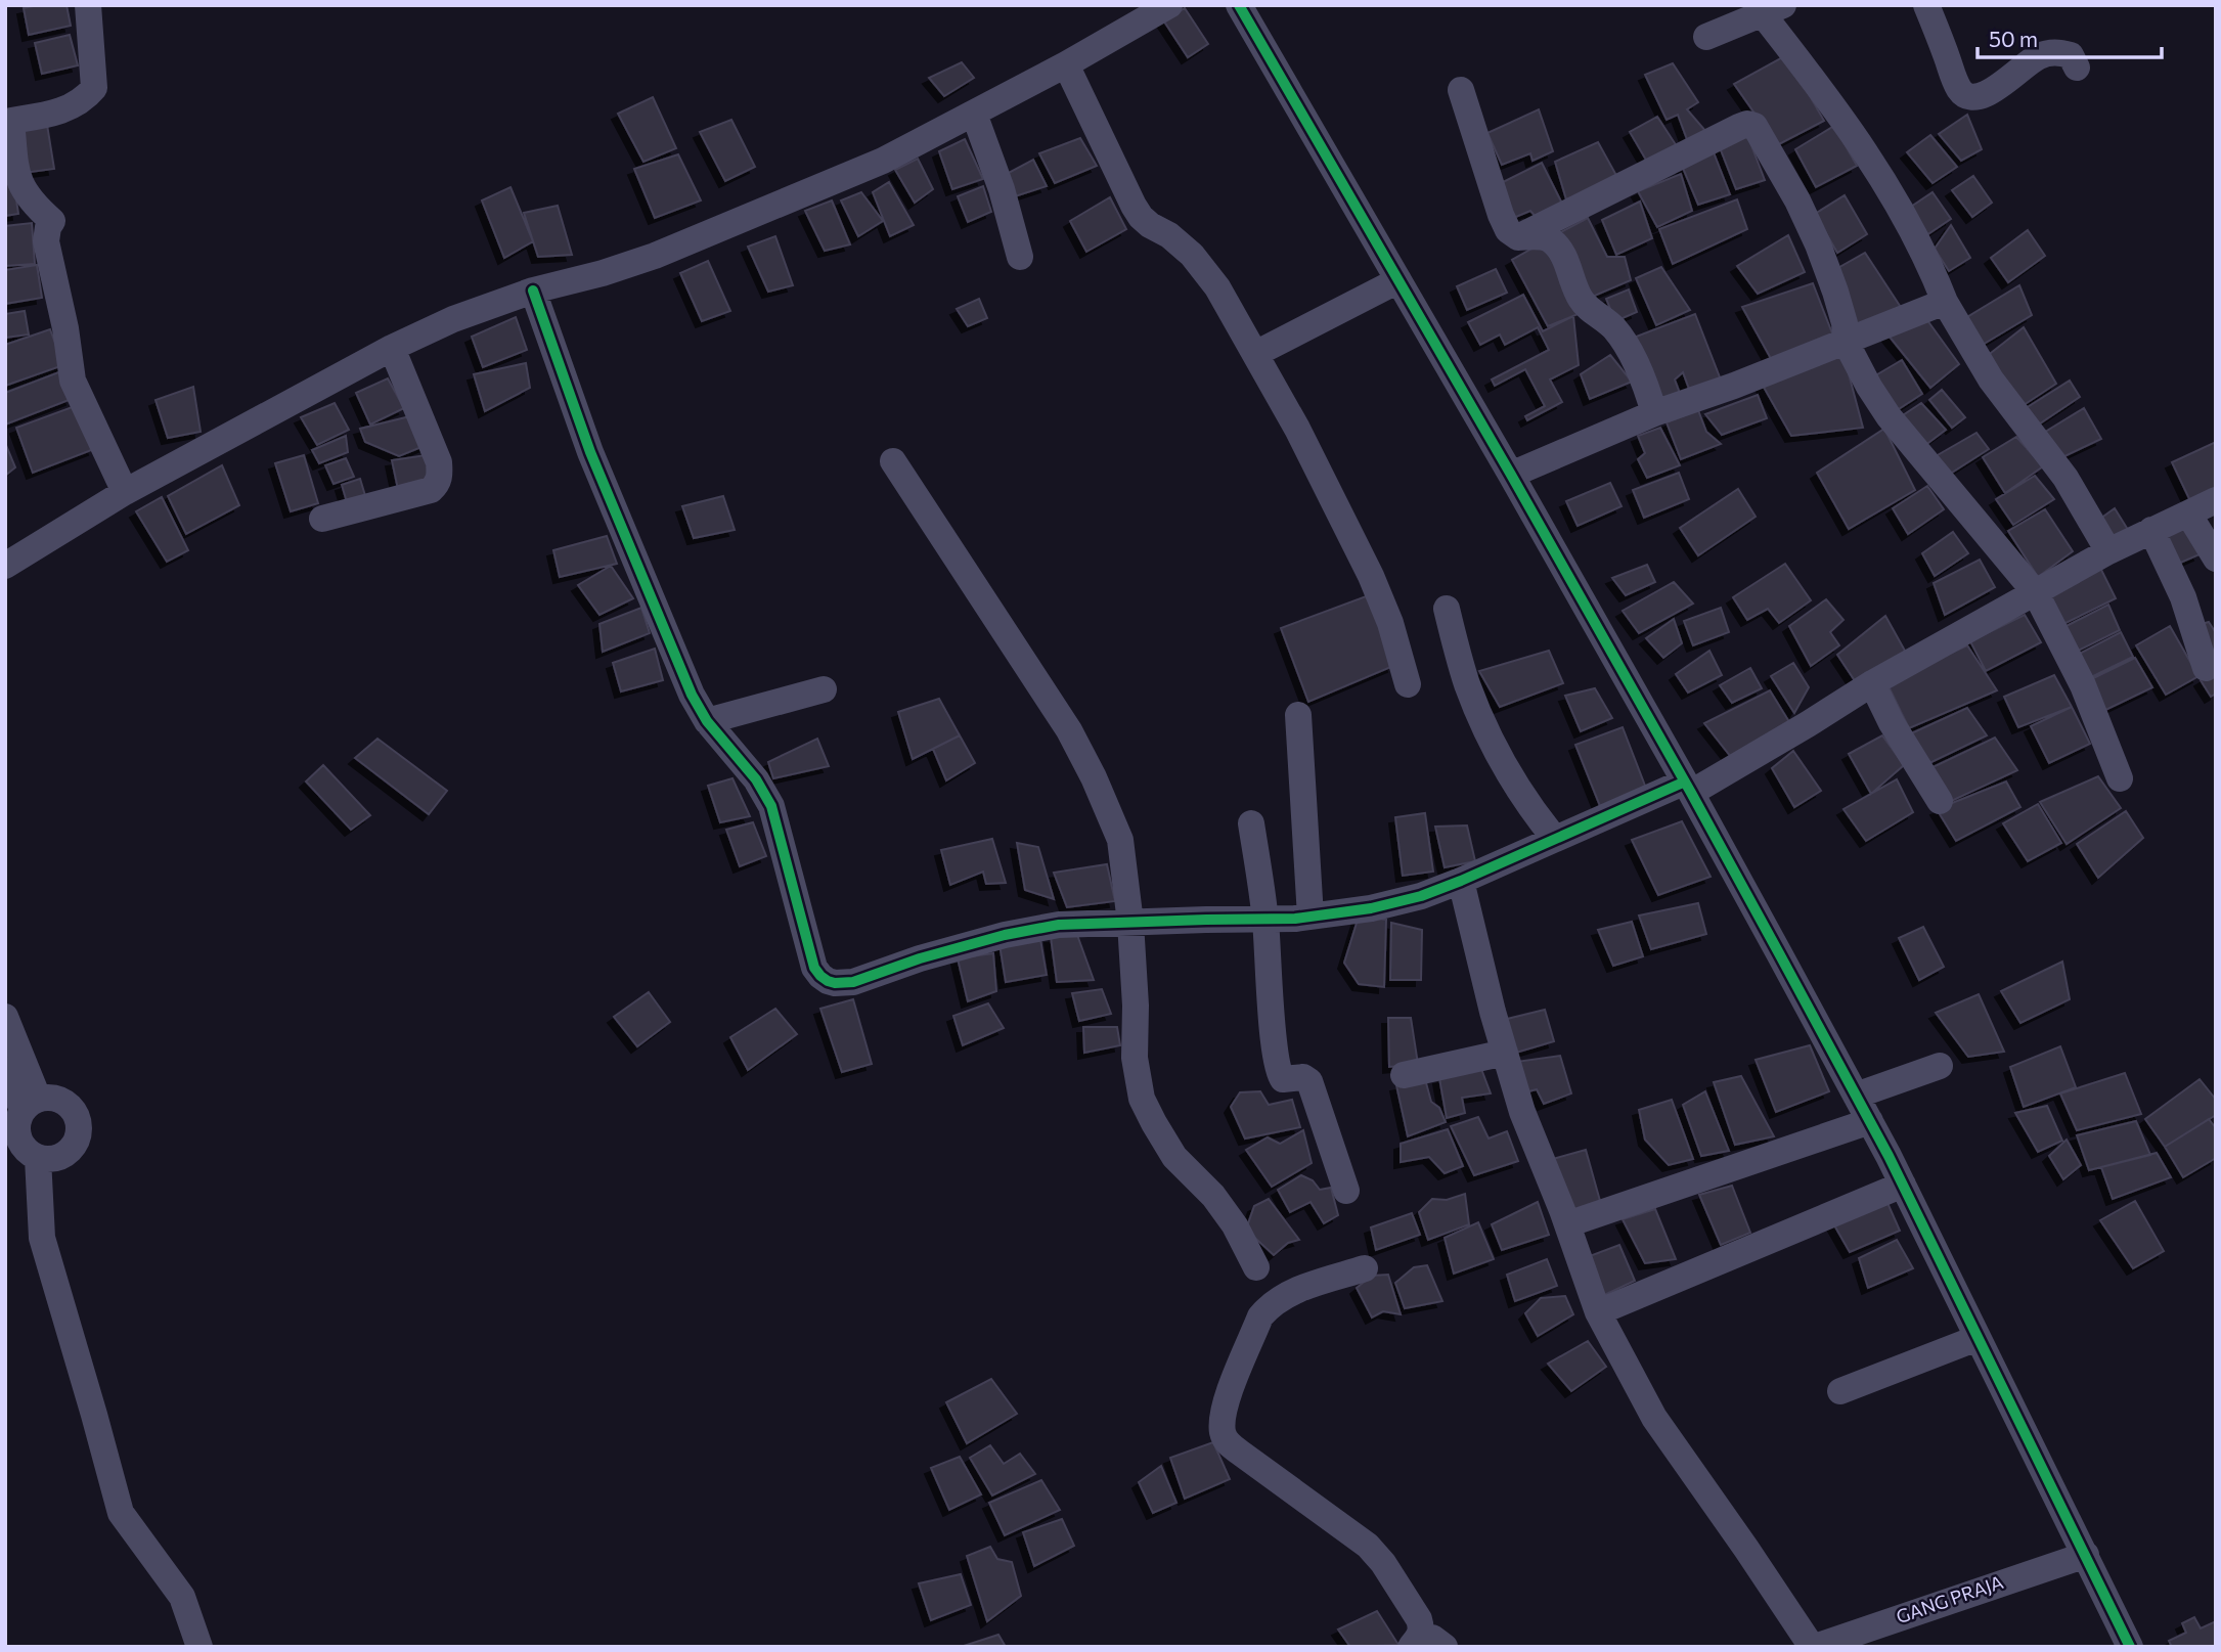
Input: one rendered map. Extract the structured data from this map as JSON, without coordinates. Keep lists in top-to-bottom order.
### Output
{
  "streets": {
    "street": ["GANG PRAJA"]
  },
  "scale_bar": "50 m"
}
